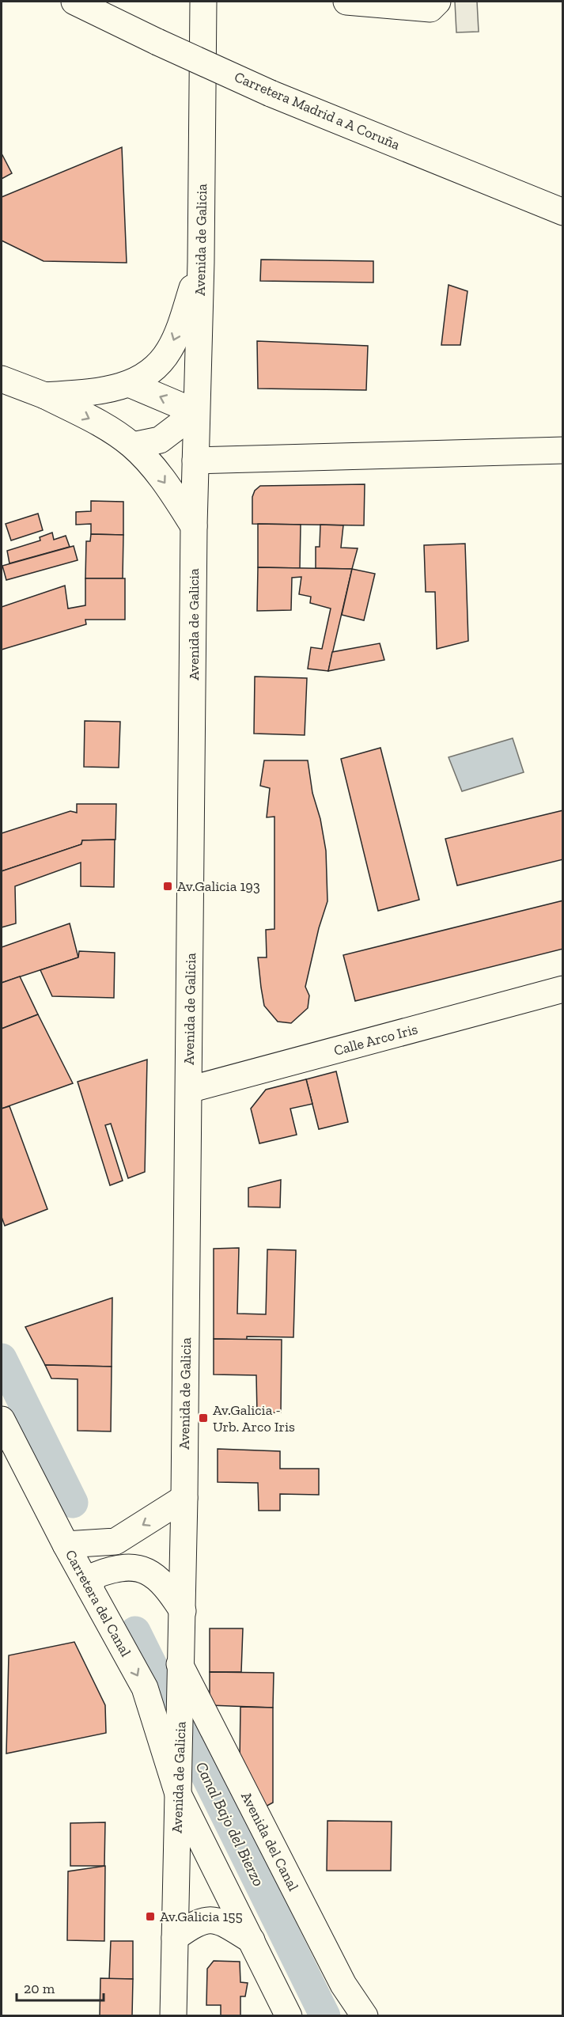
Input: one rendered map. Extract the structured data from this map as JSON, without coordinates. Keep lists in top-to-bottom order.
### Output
{
  "streets": {
    "main road": [
      "Carretera Madrid a A Coruña",
      "Avenida de Galicia",
      "Calle Arco Iris",
      "Carretera del Canal",
      "Avenida del Canal"
    ]
  },
  "crossings": [
    ["Avenida de Galicia", "Calle Arco Iris"],
    ["Avenida de Galicia", "Carretera del Canal"],
    ["Avenida de Galicia", "Avenida del Canal"]
  ],
  "one_way": ["Carretera del Canal"],
  "water": ["Canal Bajo del Bierzo"],
  "places": {
    "transit": ["Av.Galicia 193", "Av.Galicia - Urb. Arco Iris", "Av.Galicia 155"]
  },
  "scale_bar": "20 m"
}
